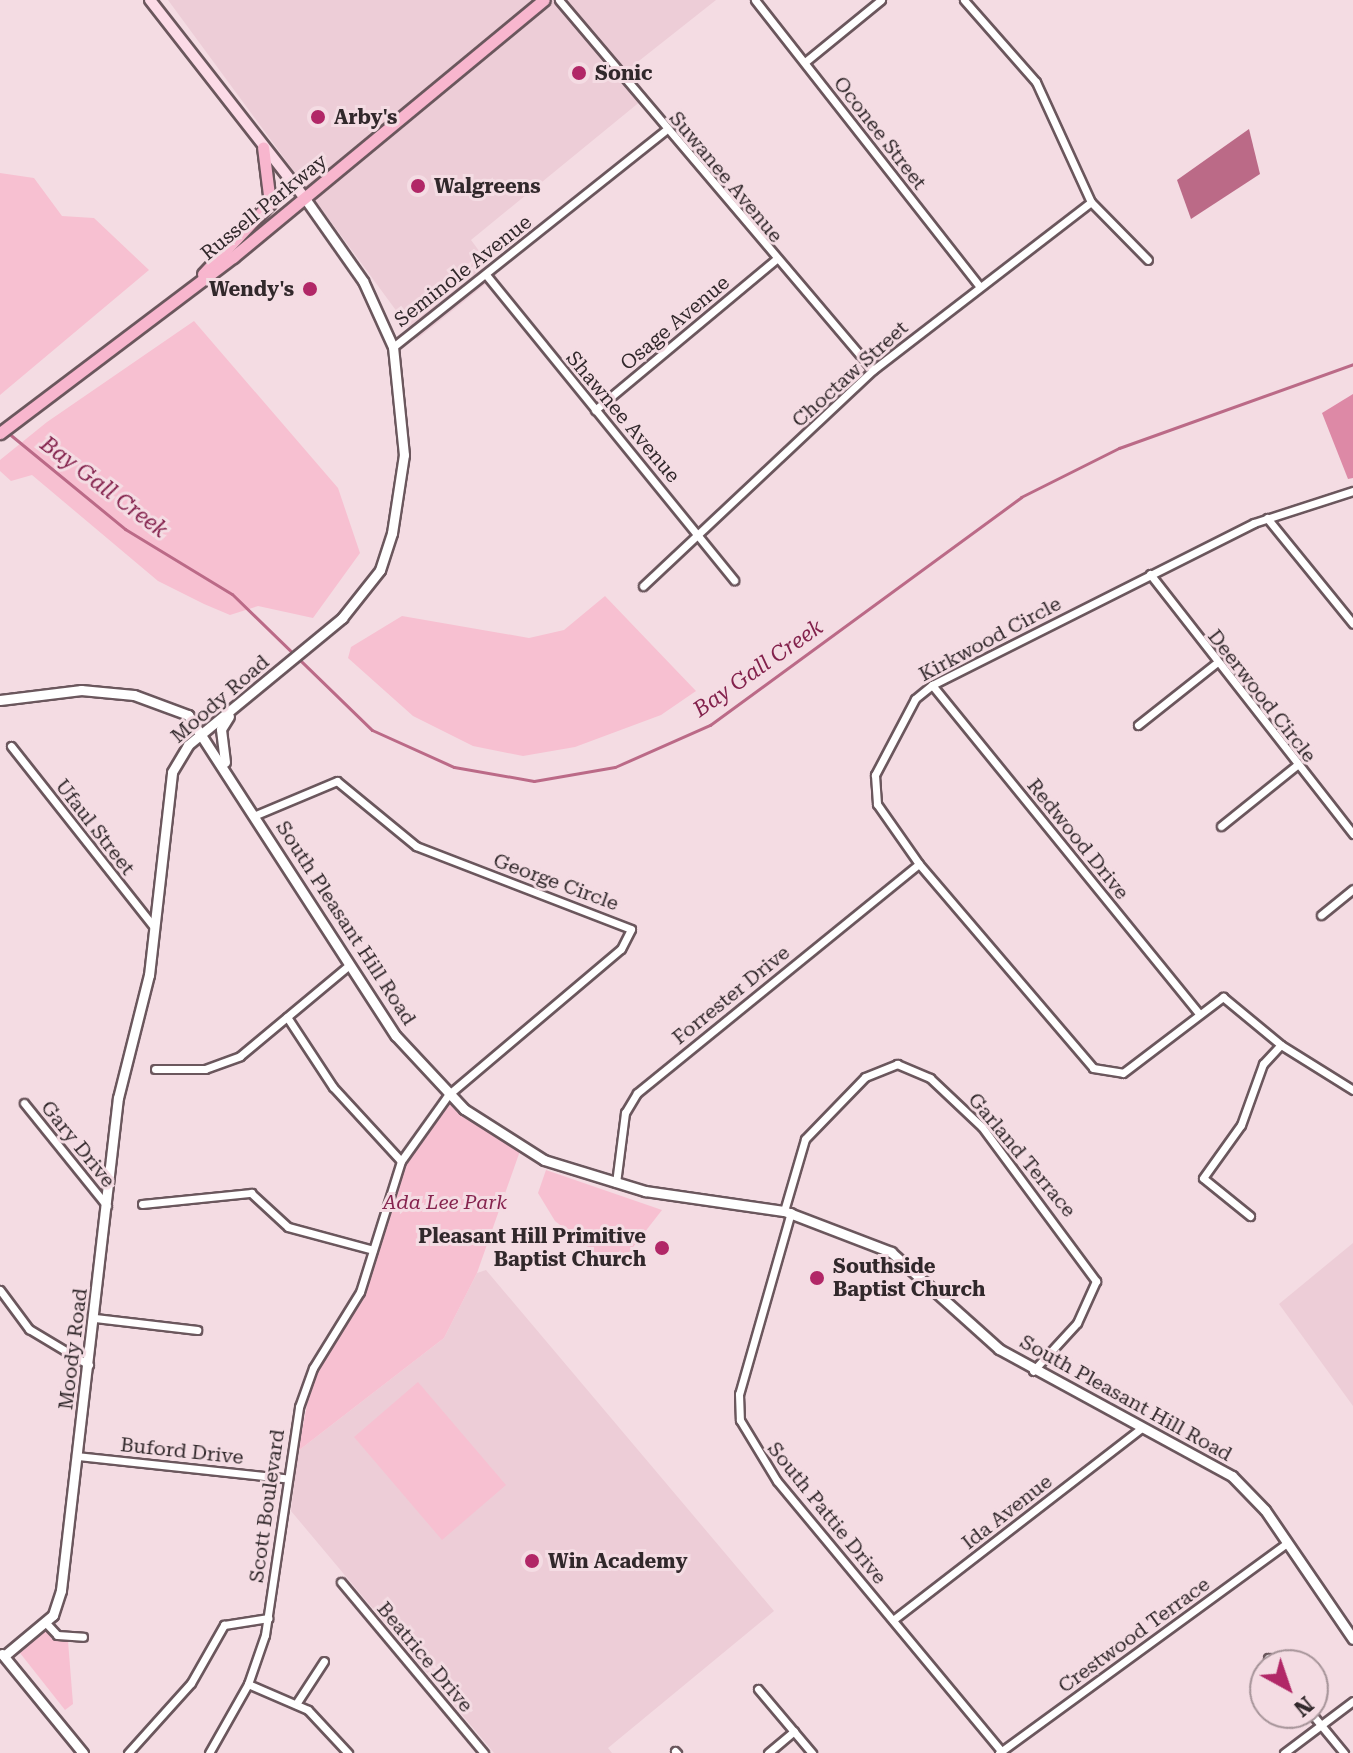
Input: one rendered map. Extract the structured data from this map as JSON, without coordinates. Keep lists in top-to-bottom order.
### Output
{
  "streets": {
    "main road": ["Russell Parkway", "Moody Road"],
    "street": [
      "Oconee Street",
      "Suwanee Avenue",
      "Seminole Avenue",
      "Osage Avenue",
      "Choctaw Street",
      "Shawnee Avenue",
      "Kirkwood Circle",
      "Deerwood Circle",
      "Ufaul Street",
      "Redwood Drive",
      "George Circle",
      "South Pleasant Hill Road",
      "Forrester Drive",
      "Gary Drive",
      "Garland Terrace",
      "Buford Drive",
      "Scott Boulevard",
      "Ida Avenue",
      "South Pattie Drive",
      "Crestwood Terrace",
      "Beatrice Drive"
    ]
  },
  "crossings": [
    ["Oconee Street", "Choctaw Street"],
    ["Suwanee Avenue", "Seminole Avenue"],
    ["Suwanee Avenue", "Osage Avenue"],
    ["Suwanee Avenue", "Choctaw Street"],
    ["Russell Parkway", "Moody Road"],
    ["Seminole Avenue", "Shawnee Avenue"],
    ["Seminole Avenue", "Moody Road"],
    ["Osage Avenue", "Shawnee Avenue"],
    ["Choctaw Street", "Shawnee Avenue"],
    ["Kirkwood Circle", "Deerwood Circle"],
    ["Kirkwood Circle", "Redwood Drive"],
    ["Kirkwood Circle", "Forrester Drive"],
    ["Moody Road", "Ufaul Street"],
    ["Moody Road", "South Pleasant Hill Road"],
    ["Moody Road", "Gary Drive"],
    ["Moody Road", "Buford Drive"],
    ["George Circle", "South Pleasant Hill Road"],
    ["George Circle", "Scott Boulevard"],
    ["South Pleasant Hill Road", "Forrester Drive"],
    ["South Pleasant Hill Road", "Garland Terrace"],
    ["South Pleasant Hill Road", "Scott Boulevard"],
    ["South Pleasant Hill Road", "Ida Avenue"],
    ["South Pleasant Hill Road", "South Pattie Drive"],
    ["South Pleasant Hill Road", "Crestwood Terrace"],
    ["Garland Terrace", "South Pattie Drive"],
    ["Buford Drive", "Scott Boulevard"],
    ["Ida Avenue", "South Pattie Drive"],
    ["South Pattie Drive", "Crestwood Terrace"]
  ],
  "water": ["Bay Gall Creek"],
  "parks": ["Ada Lee Park"],
  "places": [
    "Sonic",
    "Arby's",
    "Walgreens",
    "Wendy's",
    "Pleasant Hill Primitive Baptist Church",
    "Southside Baptist Church",
    "Win Academy"
  ],
  "north": "bottom right"
}
